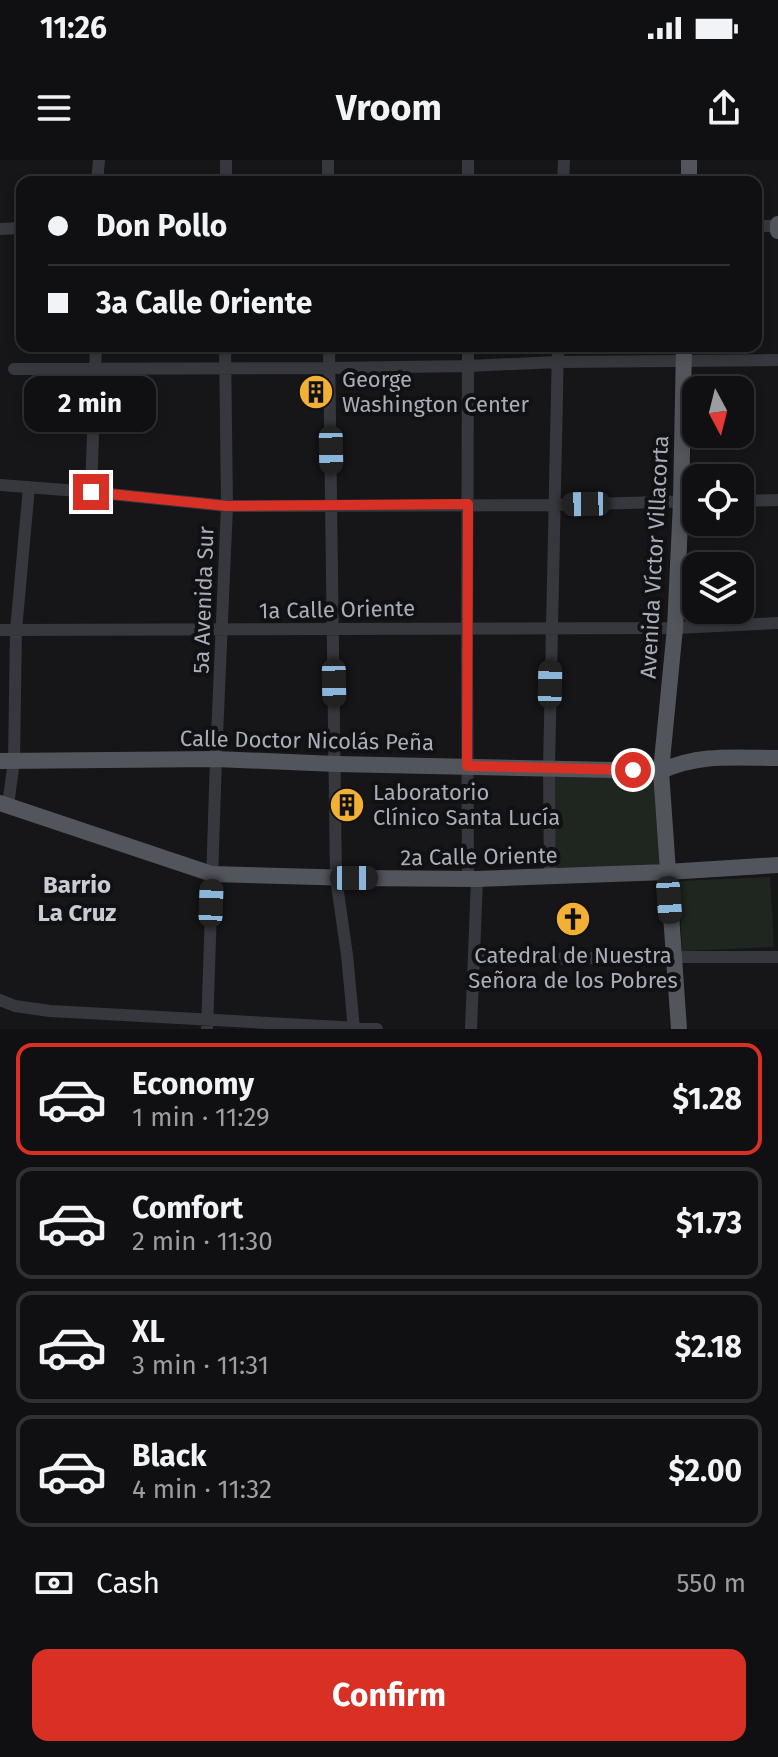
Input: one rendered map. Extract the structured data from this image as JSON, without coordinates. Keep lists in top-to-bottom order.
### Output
{
  "streets": {
    "main road": ["Avenida Víctor Villacorta", "Calle Doctor Nicolás Peña", "2a Calle Oriente"],
    "street": ["5a Avenida Sur", "1a Calle Oriente"]
  },
  "crossings": [
    ["Avenida Víctor Villacorta", "1a Calle Oriente"],
    ["Avenida Víctor Villacorta", "Calle Doctor Nicolás Peña"],
    ["Avenida Víctor Villacorta", "2a Calle Oriente"],
    ["5a Avenida Sur", "1a Calle Oriente"],
    ["5a Avenida Sur", "Calle Doctor Nicolás Peña"],
    ["5a Avenida Sur", "2a Calle Oriente"]
  ],
  "districts": ["Barrio La Cruz"],
  "places": {
    "building": ["George Washington Center", "Laboratorio Clínico Santa Lucía"],
    "church": ["Catedral de Nuestra Señora de los Pobres"]
  },
  "north": "bottom",
  "page": {
    "status": "11:26",
    "header": "Vroom",
    "banner": ["Don Pollo", "3a Calle Oriente"],
    "bubble": "2 min",
    "list": [
      {
        "name": "Economy",
        "note": "1 min · 11:29",
        "value": "$1.28"
      },
      {
        "name": "Comfort",
        "note": "2 min · 11:30",
        "value": "$1.73"
      },
      {
        "name": "XL",
        "note": "3 min · 11:31",
        "value": "$2.18"
      },
      {
        "name": "Black",
        "note": "4 min · 11:32",
        "value": "$2.00"
      }
    ],
    "pay": ["Cash", "550 m"],
    "buttons": "Confirm"
  }
}
